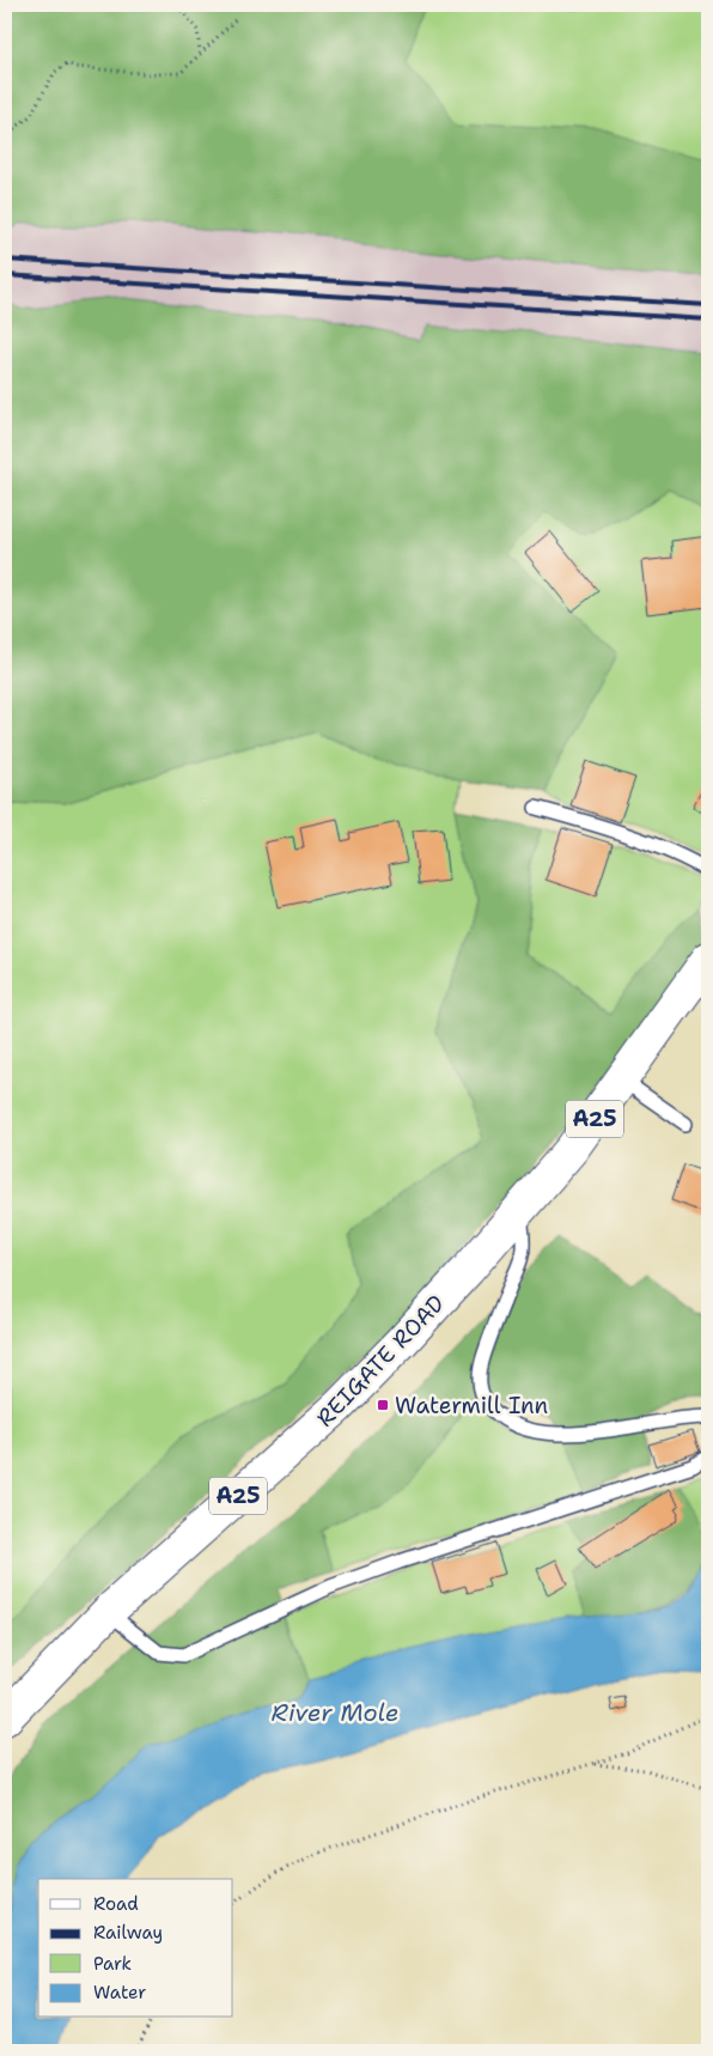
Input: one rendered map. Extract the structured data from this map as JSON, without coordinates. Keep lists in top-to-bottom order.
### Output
{
  "streets": {
    "main road": ["A25", "REIGATE ROAD"]
  },
  "water": ["River Mole"],
  "places": {
    "transit": ["Watermill Inn"]
  },
  "legend": [
    "Road",
    "Railway",
    "Park",
    "Water"
  ]
}
